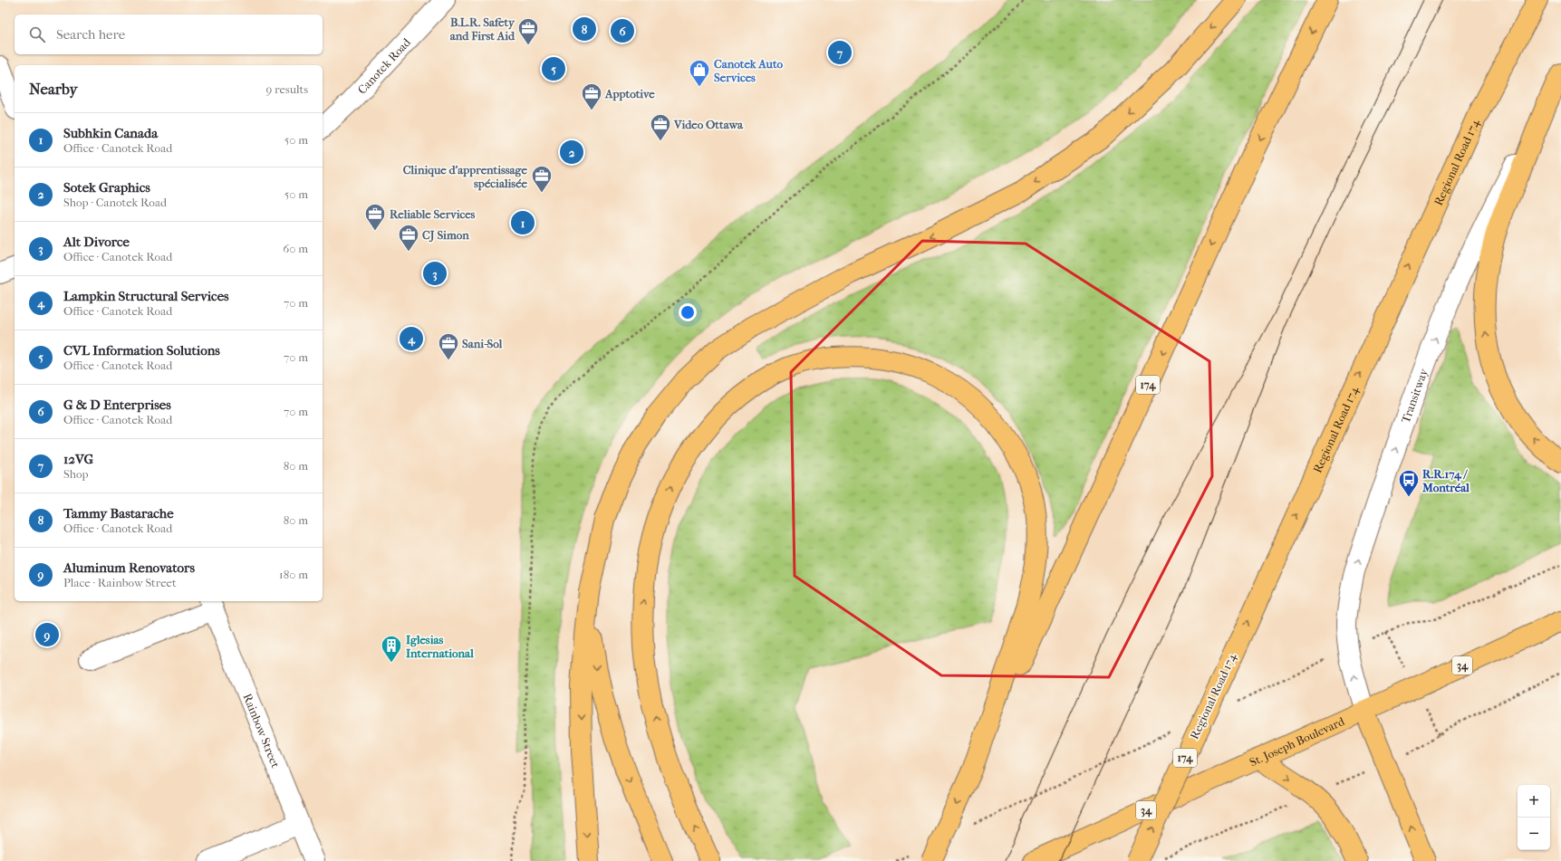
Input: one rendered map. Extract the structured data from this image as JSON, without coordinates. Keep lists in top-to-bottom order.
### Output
{
  "streets": {
    "main road": [
      "Regional Road 174",
      "174",
      "34",
      "St. Joseph Boulevard"
    ],
    "street": ["Canotek Road", "Transitway", "Rainbow Street"]
  },
  "crossings": [
    ["Transitway", "St. Joseph Boulevard"]
  ],
  "one_way": ["Regional Road 174", "Transitway"],
  "places": {
    "office": [
      "B.L.R. Safety and First Aid",
      "Apptotive",
      "Video Ottawa",
      "Clinique d'apprentissage spécialisée",
      "Reliable Services",
      "CJ Simon",
      "Sani-Sol"
    ],
    "shop": ["Canotek Auto Services"],
    "bus stop": ["R.R.174 / Montréal"],
    "building": ["Iglesias International"]
  },
  "page": {
    "search": "Search here",
    "pins": [
      "8",
      "6",
      "7",
      "5",
      "2",
      "1",
      "3",
      "4",
      "9"
    ],
    "heading": ["Nearby", "9 results"],
    "list": [
      {
        "mark": "1",
        "name": "Subhkin Canada",
        "note": "Office · Canotek Road",
        "value": "50 m"
      },
      {
        "mark": "2",
        "name": "Sotek Graphics",
        "note": "Shop · Canotek Road",
        "value": "50 m"
      },
      {
        "mark": "3",
        "name": "Alt Divorce",
        "note": "Office · Canotek Road",
        "value": "60 m"
      },
      {
        "mark": "4",
        "name": "Lampkin Structural Services",
        "note": "Office · Canotek Road",
        "value": "70 m"
      },
      {
        "mark": "5",
        "name": "CVL Information Solutions",
        "note": "Office · Canotek Road",
        "value": "70 m"
      },
      {
        "mark": "6",
        "name": "G & D Enterprises",
        "note": "Office · Canotek Road",
        "value": "70 m"
      },
      {
        "mark": "7",
        "name": "12VG",
        "note": "Shop",
        "value": "80 m"
      },
      {
        "mark": "8",
        "name": "Tammy Bastarache",
        "note": "Office · Canotek Road",
        "value": "80 m"
      },
      {
        "mark": "9",
        "name": "Aluminum Renovators",
        "note": "Place · Rainbow Street",
        "value": "180 m"
      }
    ],
    "map_buttons": ["+", "−"]
  }
}
